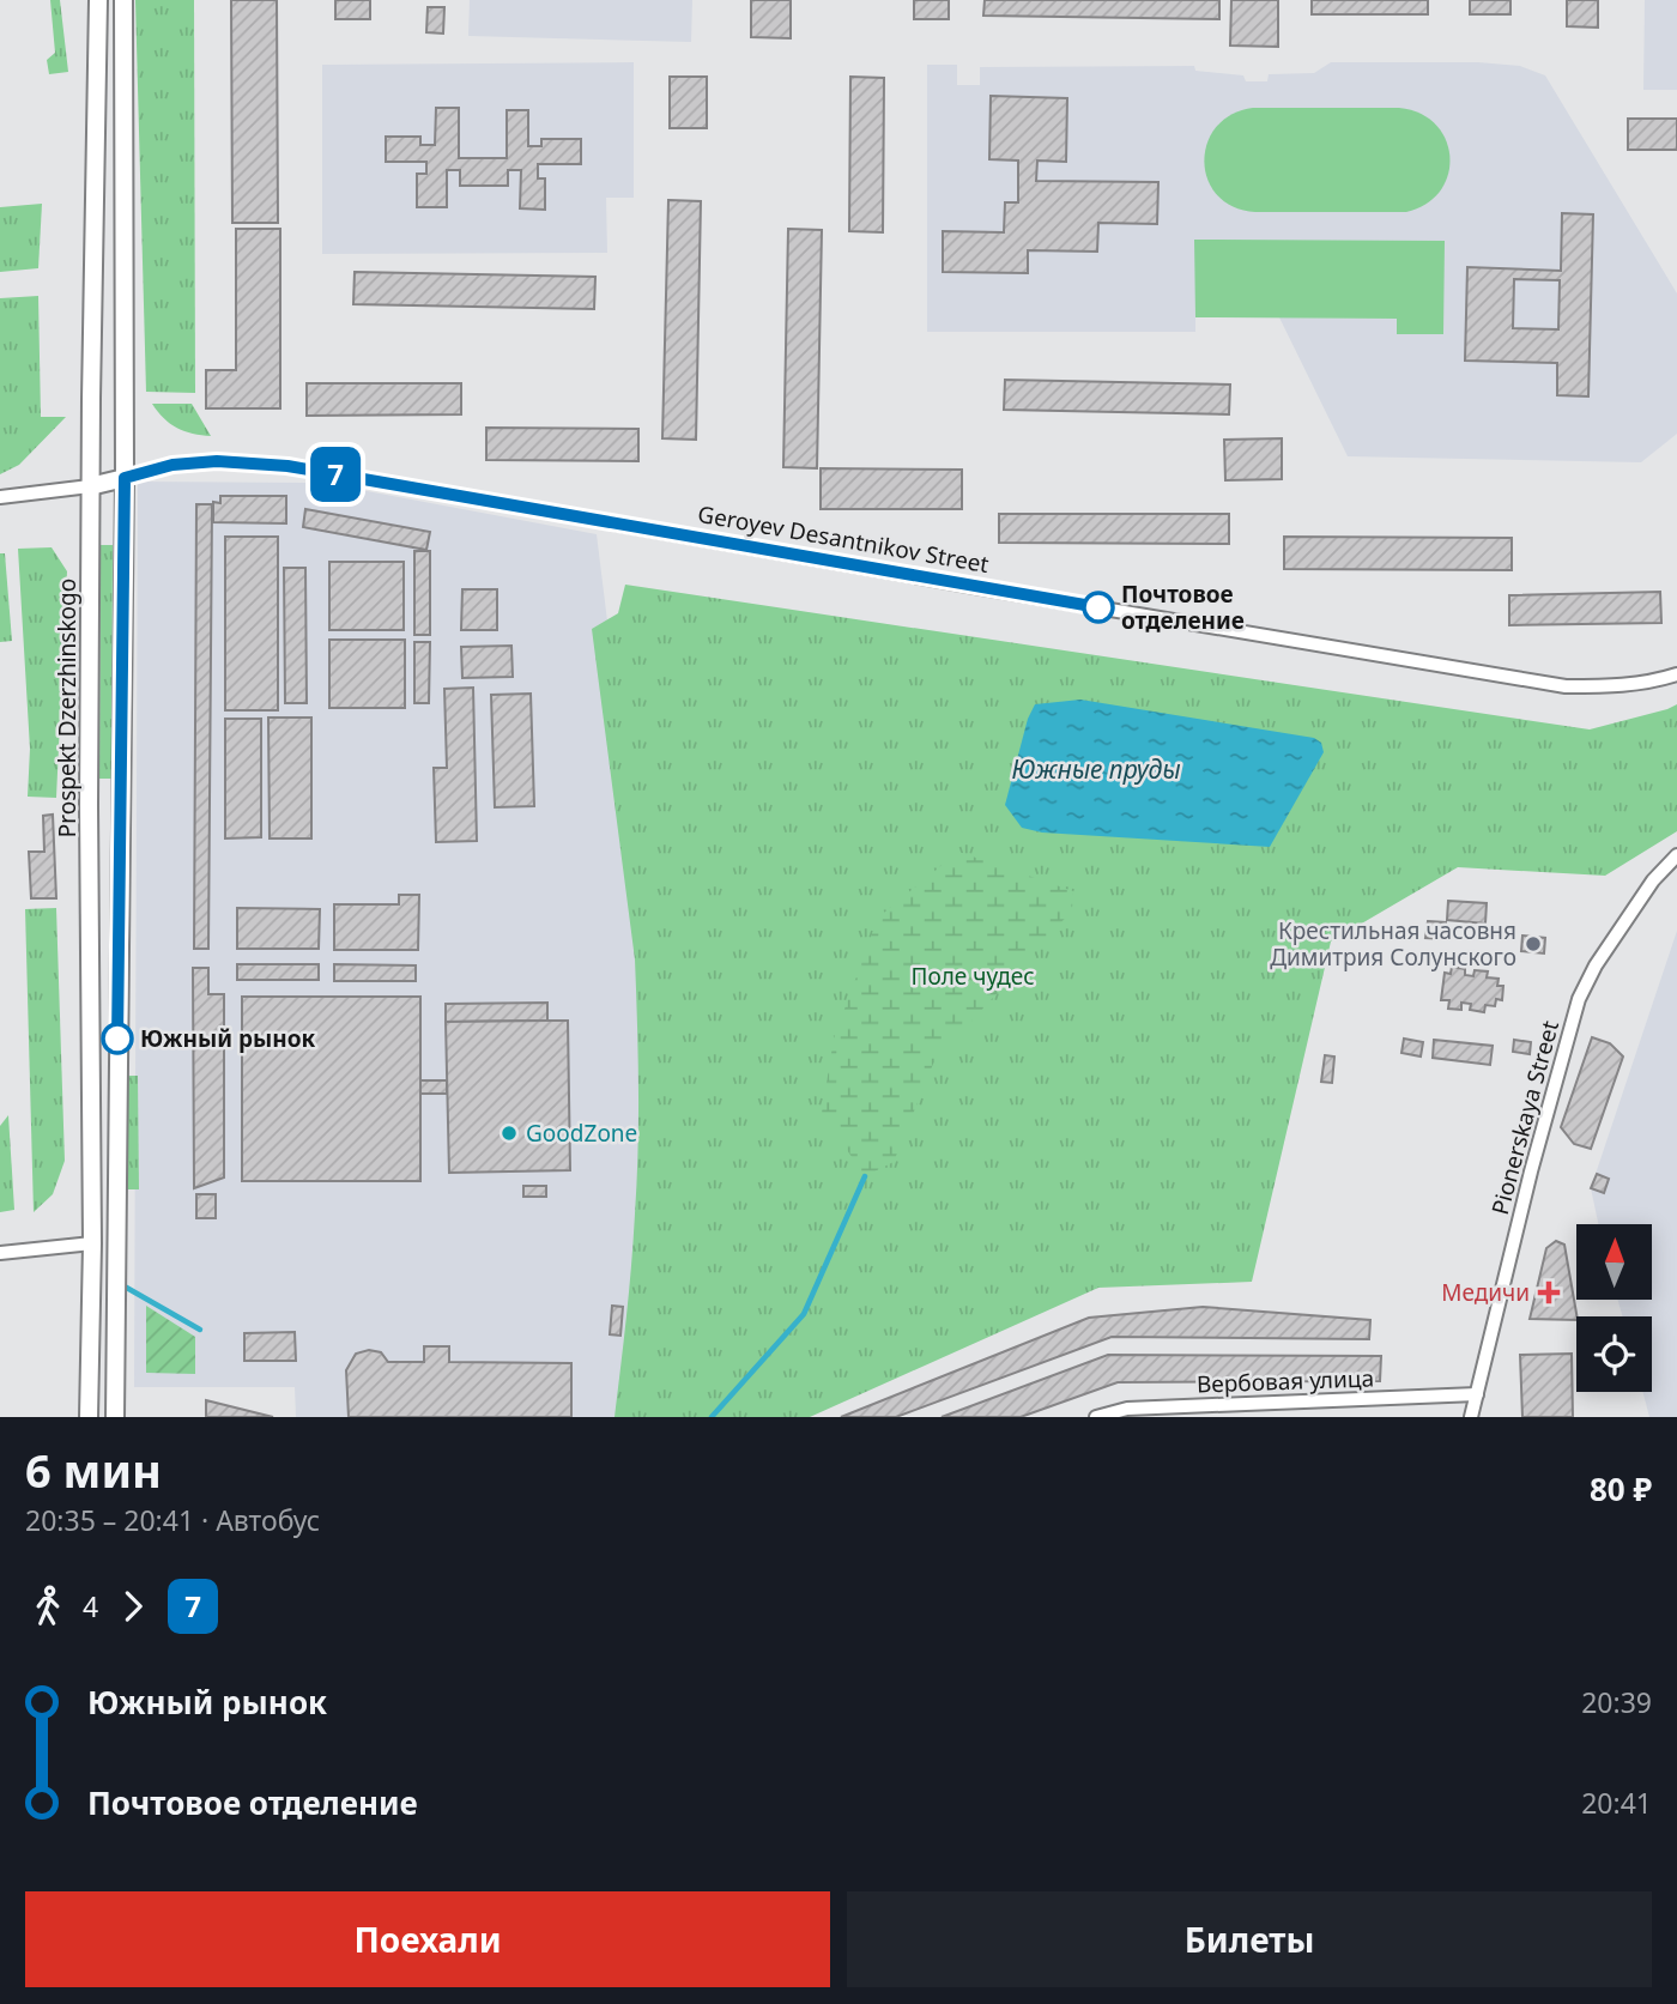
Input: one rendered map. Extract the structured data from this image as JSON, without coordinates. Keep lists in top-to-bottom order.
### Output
{
  "streets": {
    "street": [
      "Geroyev Desantnikov Street",
      "Prospekt Dzerzhinskogo",
      "Pionerskaya Street",
      "Вербовая улица"
    ]
  },
  "crossings": [
    ["Geroyev Desantnikov Street", "Prospekt Dzerzhinskogo"],
    ["Pionerskaya Street", "Вербовая улица"]
  ],
  "water": ["Южные пруды"],
  "parks": ["Поле чудес"],
  "places": {
    "other": [
      "Почтовое отделение",
      "Крестильная часовня Димитрия Солунского",
      "Южный рынок",
      "GoodZone"
    ],
    "health": ["Медичи"]
  },
  "lines": ["bus line 7"],
  "north": "top",
  "page": {
    "on_map": "7",
    "heading": ["6 мин", "20:35 – 20:41 · Автобус", "80 ₽"],
    "legs": ["4", "7"],
    "list": [
      {
        "name": "Южный рынок",
        "value": "20:39"
      },
      {
        "name": "Почтовое отделение",
        "value": "20:41"
      }
    ],
    "buttons": ["Поехали", "Билеты"]
  }
}
